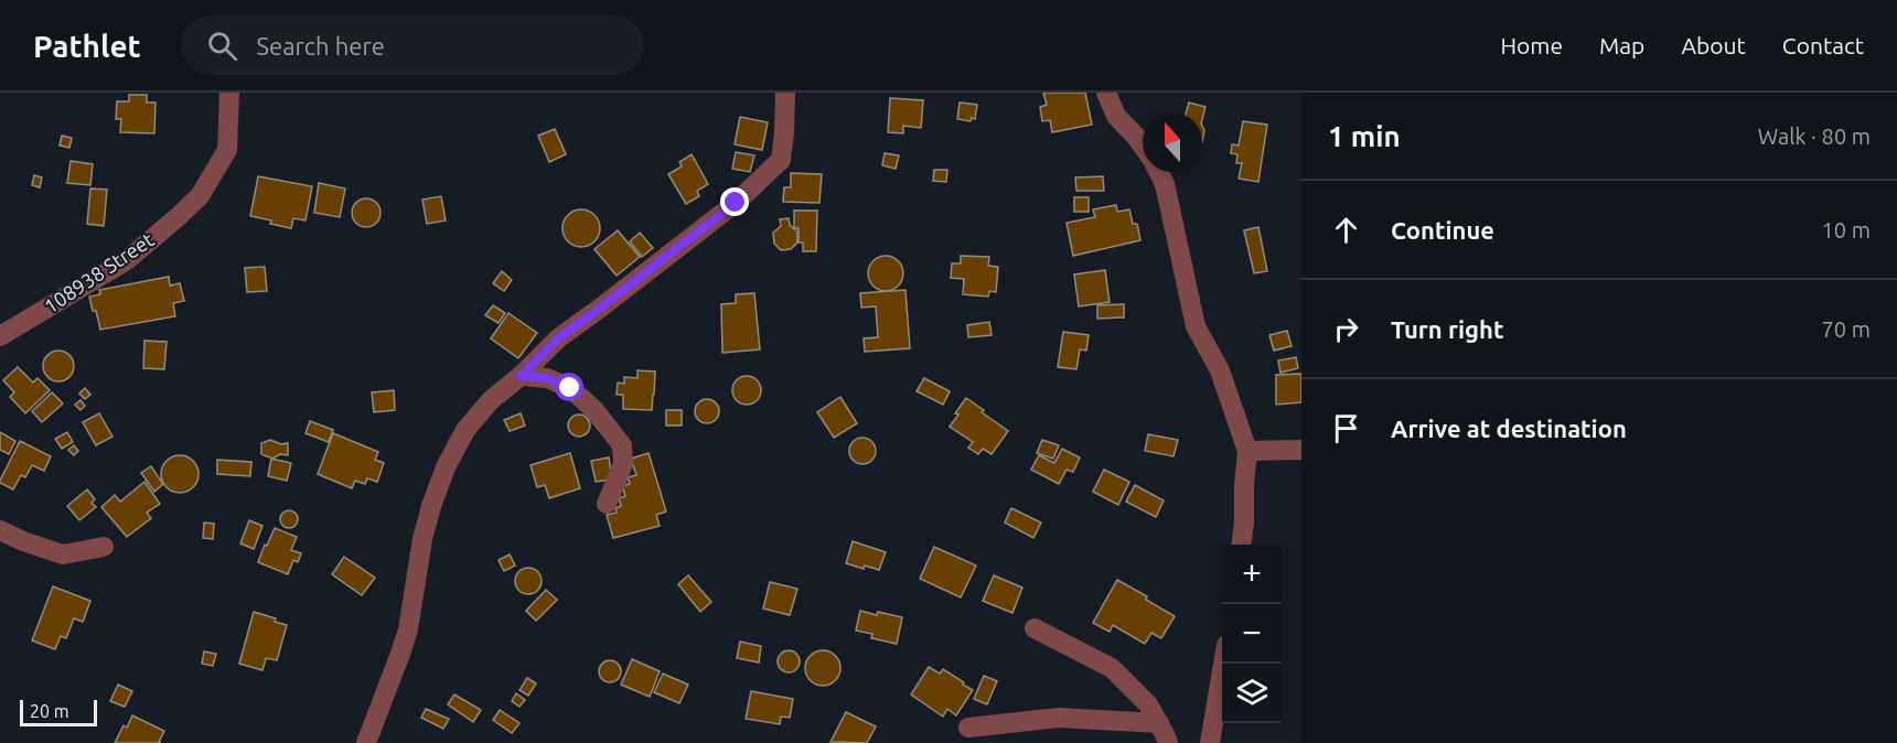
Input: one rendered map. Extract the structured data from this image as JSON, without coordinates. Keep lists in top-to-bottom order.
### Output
{
  "streets": {
    "street": ["108938 Street"]
  },
  "scale_bar": "20 m",
  "north": "top",
  "page": {
    "header": "Pathlet",
    "search": "Search here",
    "nav": [
      "Home",
      "Map",
      "About",
      "Contact"
    ],
    "heading": ["1 min", "Walk · 80 m"],
    "list": [
      ["Continue", "10 m"],
      ["Turn right", "70 m"],
      "Arrive at destination"
    ],
    "map_buttons": ["+", "−"],
    "scale": "20 m"
  }
}
